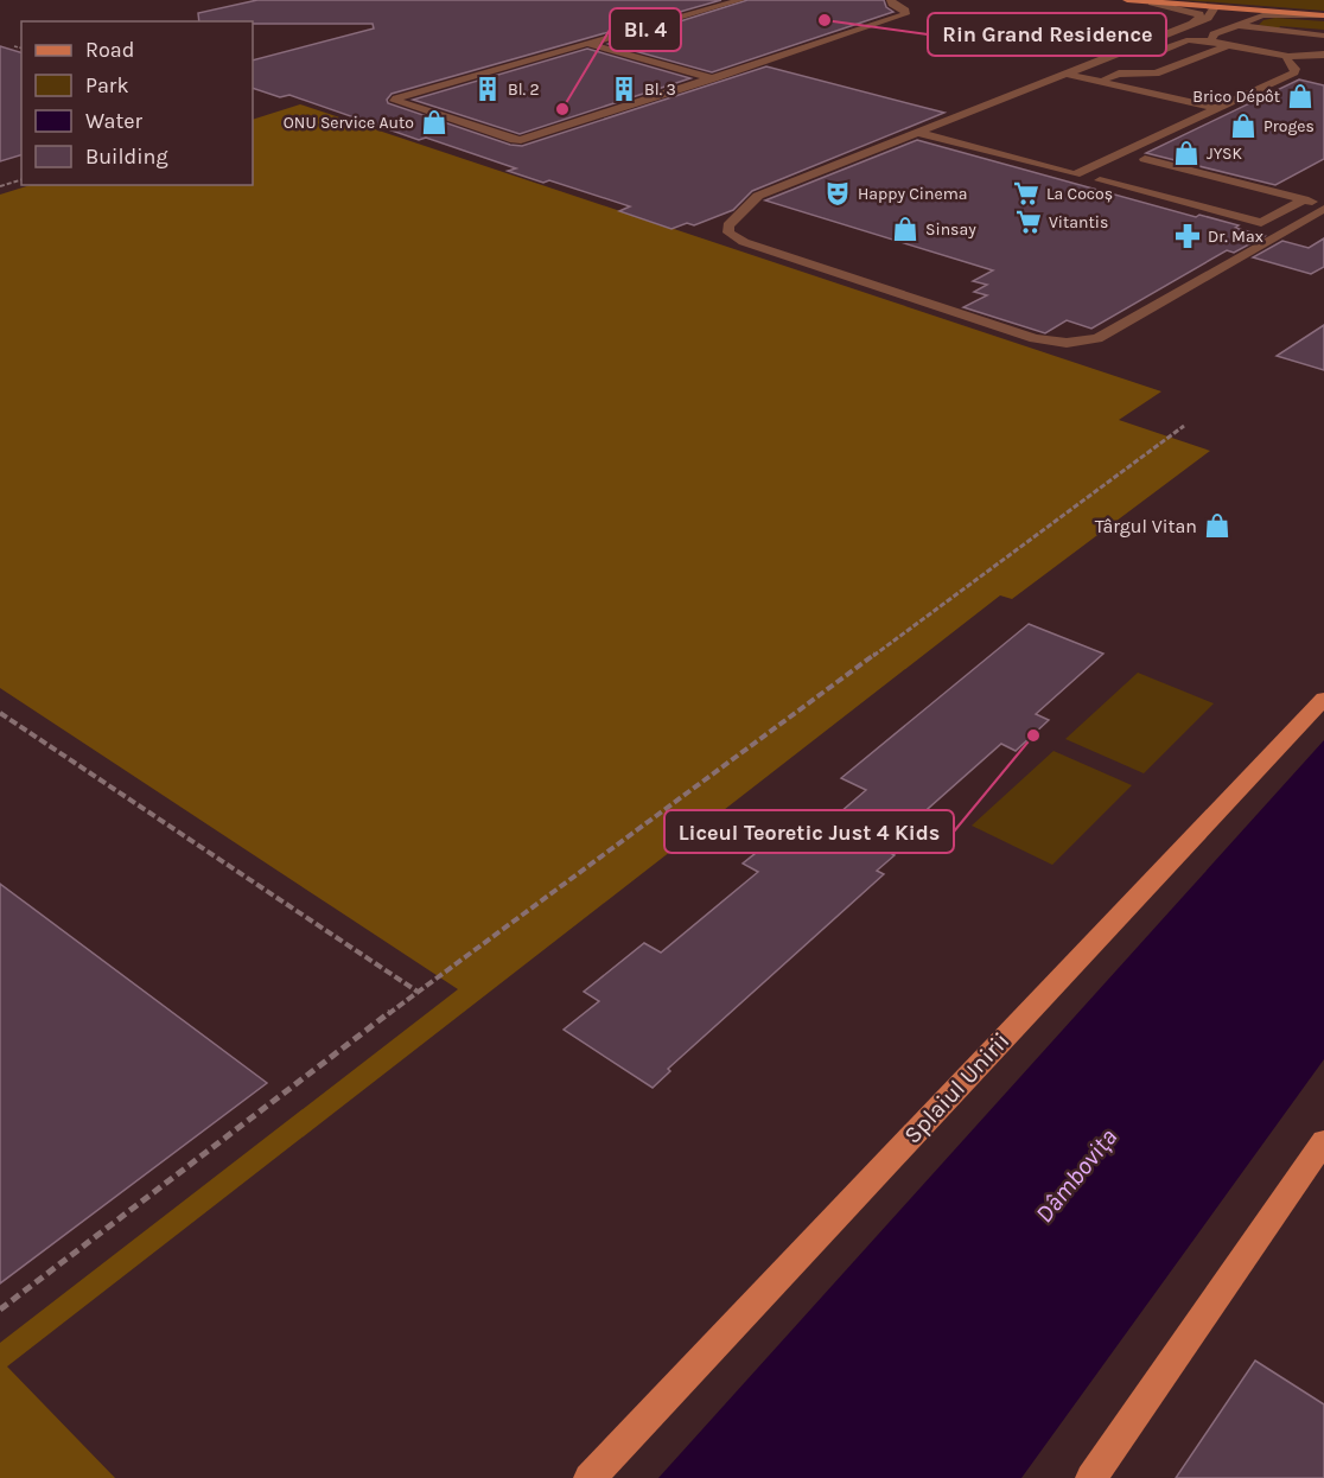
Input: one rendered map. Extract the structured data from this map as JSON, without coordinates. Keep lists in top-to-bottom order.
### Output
{
  "streets": {
    "main road": ["Splaiul Unirii"]
  },
  "water": ["Dâmbovița"],
  "places": {
    "other": ["Rin Grand Residence", "Bl. 4", "Liceul Teoretic Just 4 Kids"],
    "building": ["Bl. 2", "Bl. 3"],
    "shop": [
      "Brico Dépôt",
      "ONU Service Auto",
      "Proges",
      "JYSK",
      "Sinsay",
      "Târgul Vitan"
    ],
    "theatre": ["Happy Cinema"],
    "supermarket": ["La Cocoș", "Vitantis"],
    "pharmacy": ["Dr. Max"]
  },
  "legend": [
    "Road",
    "Park",
    "Water",
    "Building"
  ]
}
